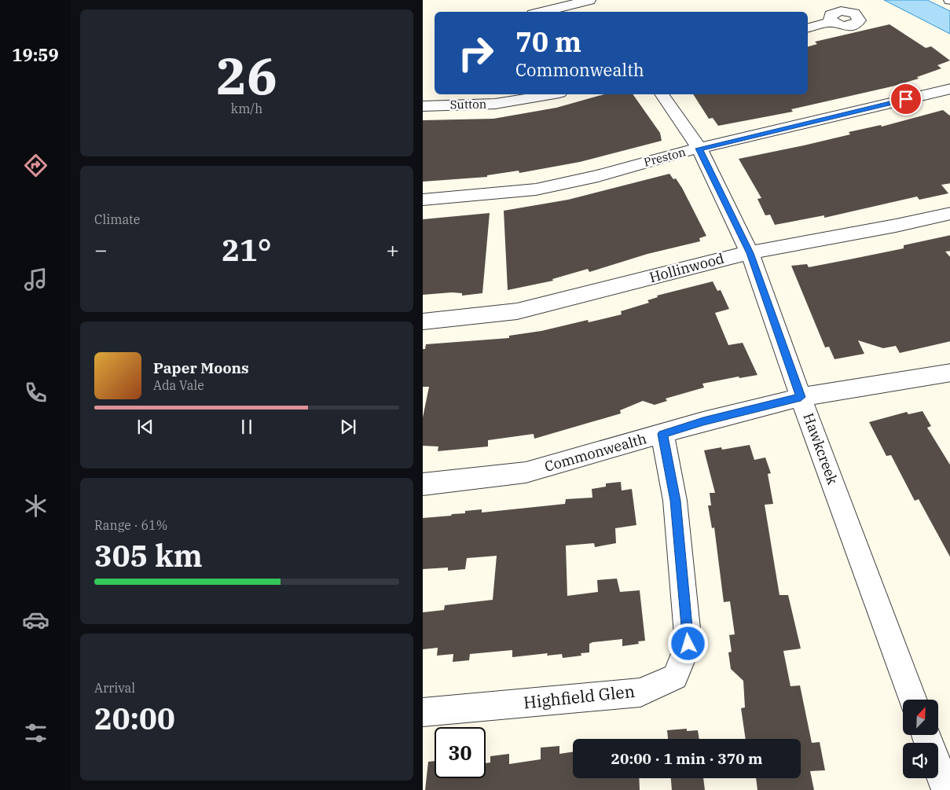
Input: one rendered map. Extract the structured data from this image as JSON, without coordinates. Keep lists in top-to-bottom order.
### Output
{
  "streets": {
    "street": [
      "Sutton",
      "Preston",
      "Hollinwood",
      "Hawkcreek",
      "Commonwealth",
      "Highfield Glen"
    ]
  },
  "crossings": [
    ["Preston", "Hawkcreek"],
    ["Hollinwood", "Hawkcreek"],
    ["Hawkcreek", "Commonwealth"],
    ["Commonwealth", "Highfield Glen"]
  ],
  "north": "top right",
  "page": {
    "tabs": "19:59",
    "tile": [
      ["26", "km/h"],
      "Climate",
      ["Range · 61%", "305 km"],
      ["Arrival", "20:00"]
    ],
    "turn": ["70 m", "Commonwealth"],
    "heat": ["−", "21°", "+"],
    "song": ["Paper Moons", "Ada Vale"],
    "limit": "30",
    "trip": "20:00 · 1 min · 370 m"
  }
}
